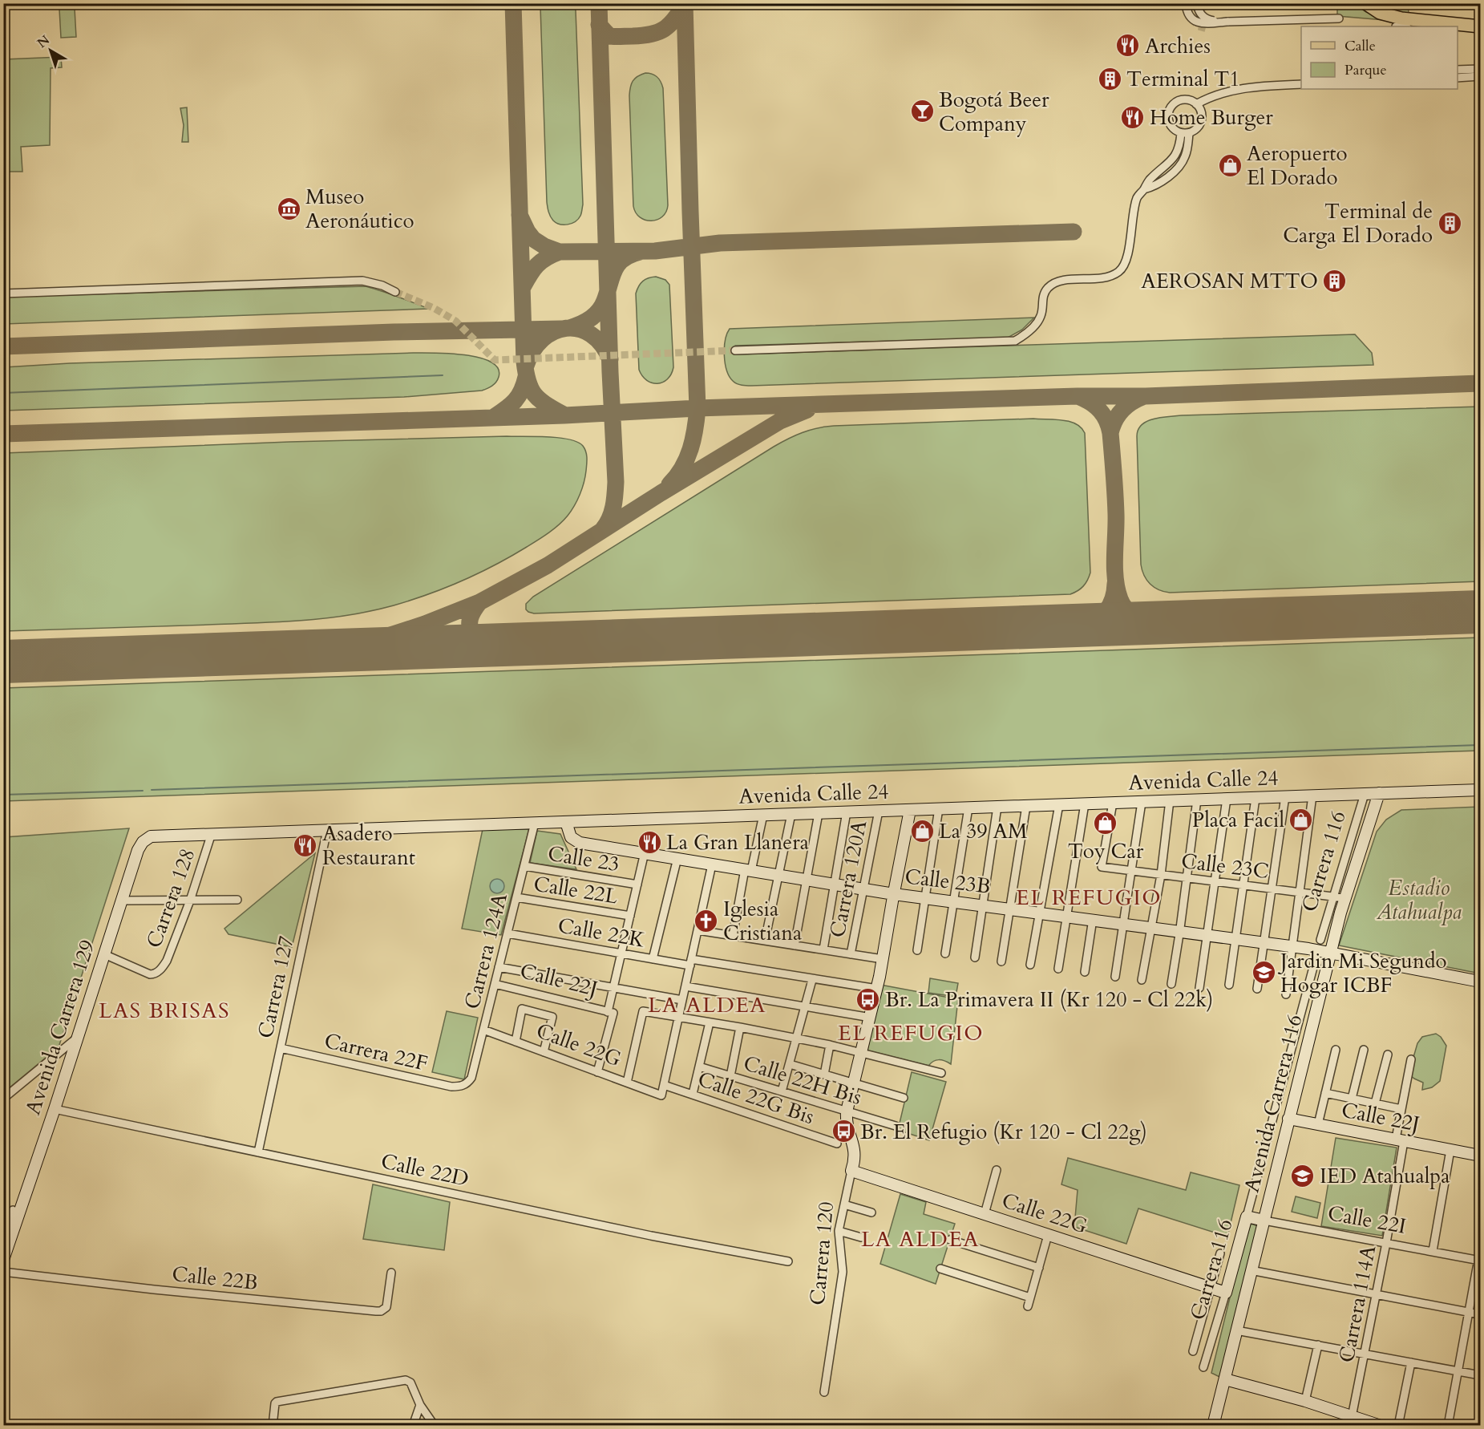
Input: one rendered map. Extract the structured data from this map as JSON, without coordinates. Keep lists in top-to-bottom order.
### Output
{
  "streets": {
    "street": [
      "Avenida Calle 24",
      "Calle 23",
      "Carrera 116",
      "Calle 23C",
      "Carrera 120A",
      "Calle 23B",
      "Calle 22L",
      "Carrera 128",
      "Calle 22K",
      "Carrera 124A",
      "Calle 22J",
      "Carrera 127",
      "Avenida Carrera 129",
      "Calle 22G",
      "Carrera 22F",
      "Calle 22H Bis",
      "Calle 22G Bis",
      "Avenida Carrera 116",
      "Calle 22D",
      "Calle 22I",
      "Carrera 120",
      "Calle 22B",
      "Carrera 114A"
    ]
  },
  "crossings": [
    ["Avenida Calle 24", "Carrera 116"],
    ["Avenida Calle 24", "Calle 23C"],
    ["Avenida Calle 24", "Carrera 120A"],
    ["Avenida Calle 24", "Calle 23B"],
    ["Avenida Calle 24", "Carrera 128"],
    ["Avenida Calle 24", "Carrera 124A"],
    ["Avenida Calle 24", "Carrera 127"],
    ["Avenida Calle 24", "Avenida Carrera 129"],
    ["Avenida Calle 24", "Avenida Carrera 116"],
    ["Avenida Calle 24", "Carrera 120"],
    ["Calle 23", "Carrera 124A"],
    ["Carrera 116", "Calle 23C"],
    ["Carrera 116", "Calle 22J"],
    ["Carrera 116", "Calle 22G"],
    ["Carrera 116", "Avenida Carrera 116"],
    ["Carrera 116", "Calle 22I"],
    ["Calle 23C", "Avenida Carrera 116"],
    ["Carrera 120A", "Calle 23B"],
    ["Calle 23B", "Avenida Carrera 116"],
    ["Calle 23B", "Carrera 120"],
    ["Calle 22L", "Carrera 124A"],
    ["Carrera 128", "Avenida Carrera 129"],
    ["Calle 22K", "Carrera 124A"],
    ["Calle 22K", "Carrera 120"],
    ["Carrera 124A", "Calle 22J"],
    ["Carrera 124A", "Calle 22G"],
    ["Carrera 124A", "Carrera 22F"],
    ["Calle 22J", "Avenida Carrera 116"],
    ["Calle 22J", "Carrera 114A"],
    ["Carrera 127", "Carrera 22F"],
    ["Carrera 127", "Calle 22D"],
    ["Avenida Carrera 129", "Calle 22D"],
    ["Calle 22G", "Calle 22G Bis"],
    ["Calle 22G", "Carrera 120"],
    ["Calle 22H Bis", "Carrera 120"],
    ["Avenida Carrera 116", "Calle 22I"],
    ["Calle 22I", "Carrera 114A"]
  ],
  "districts": [
    "EL REFUGIO",
    "LA ALDEA",
    "LAS BRISAS",
    "EL REFUGIO",
    "LA ALDEA"
  ],
  "parks": ["Estadio Atahualpa"],
  "places": {
    "restaurant": [
      "Archies",
      "Home Burger",
      "La Gran Llanera",
      "Asadero Restaurant"
    ],
    "building": ["Terminal T1", "Terminal de Carga El Dorado", "AEROSAN MTTO"],
    "bar": ["Bogotá Beer Company"],
    "shop": [
      "Aeropuerto El Dorado",
      "Placa Facil",
      "Toy Car",
      "La 39 AM"
    ],
    "museum": ["Museo Aeronáutico"],
    "church": ["Iglesia Cristiana"],
    "school or university": ["Jardin Mi Segundo Hogar ICBF", "IED Atahualpa"],
    "bus stop": ["Br. La Primavera II (Kr 120 - Cl 22k)", "Br. El Refugio (Kr 120 - Cl 22g)"]
  },
  "legend": ["Calle", "Parque"],
  "north": "top left"
}
